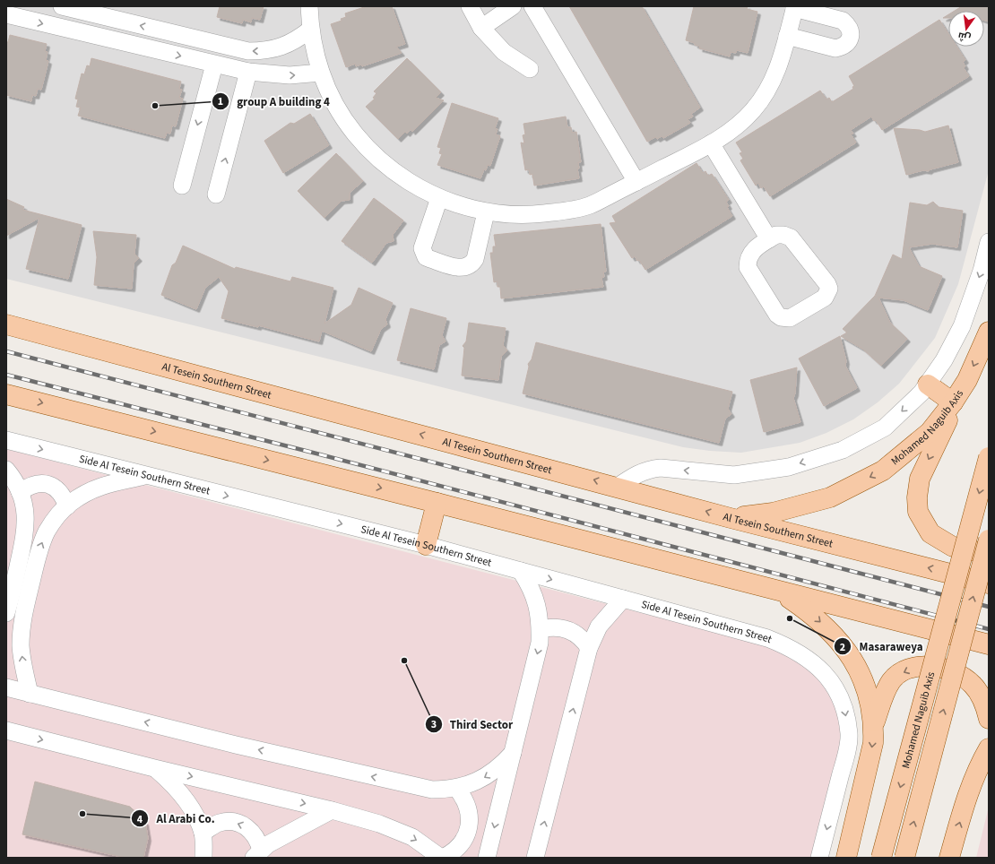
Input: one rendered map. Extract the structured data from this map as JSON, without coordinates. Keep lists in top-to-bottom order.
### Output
{
  "streets": {
    "main road": ["Al Tesein Southern Street", "Mohamed Naguib Axis"],
    "street": ["Side Al Tesein Southern Street"]
  },
  "crossings": [
    ["Al Tesein Southern Street", "Mohamed Naguib Axis"]
  ],
  "one_way": ["Side Al Tesein Southern Street"],
  "places": [
    "group A building 4",
    "Masaraweya",
    "Third Sector",
    "Al Arabi Co."
  ],
  "north": "bottom"
}
